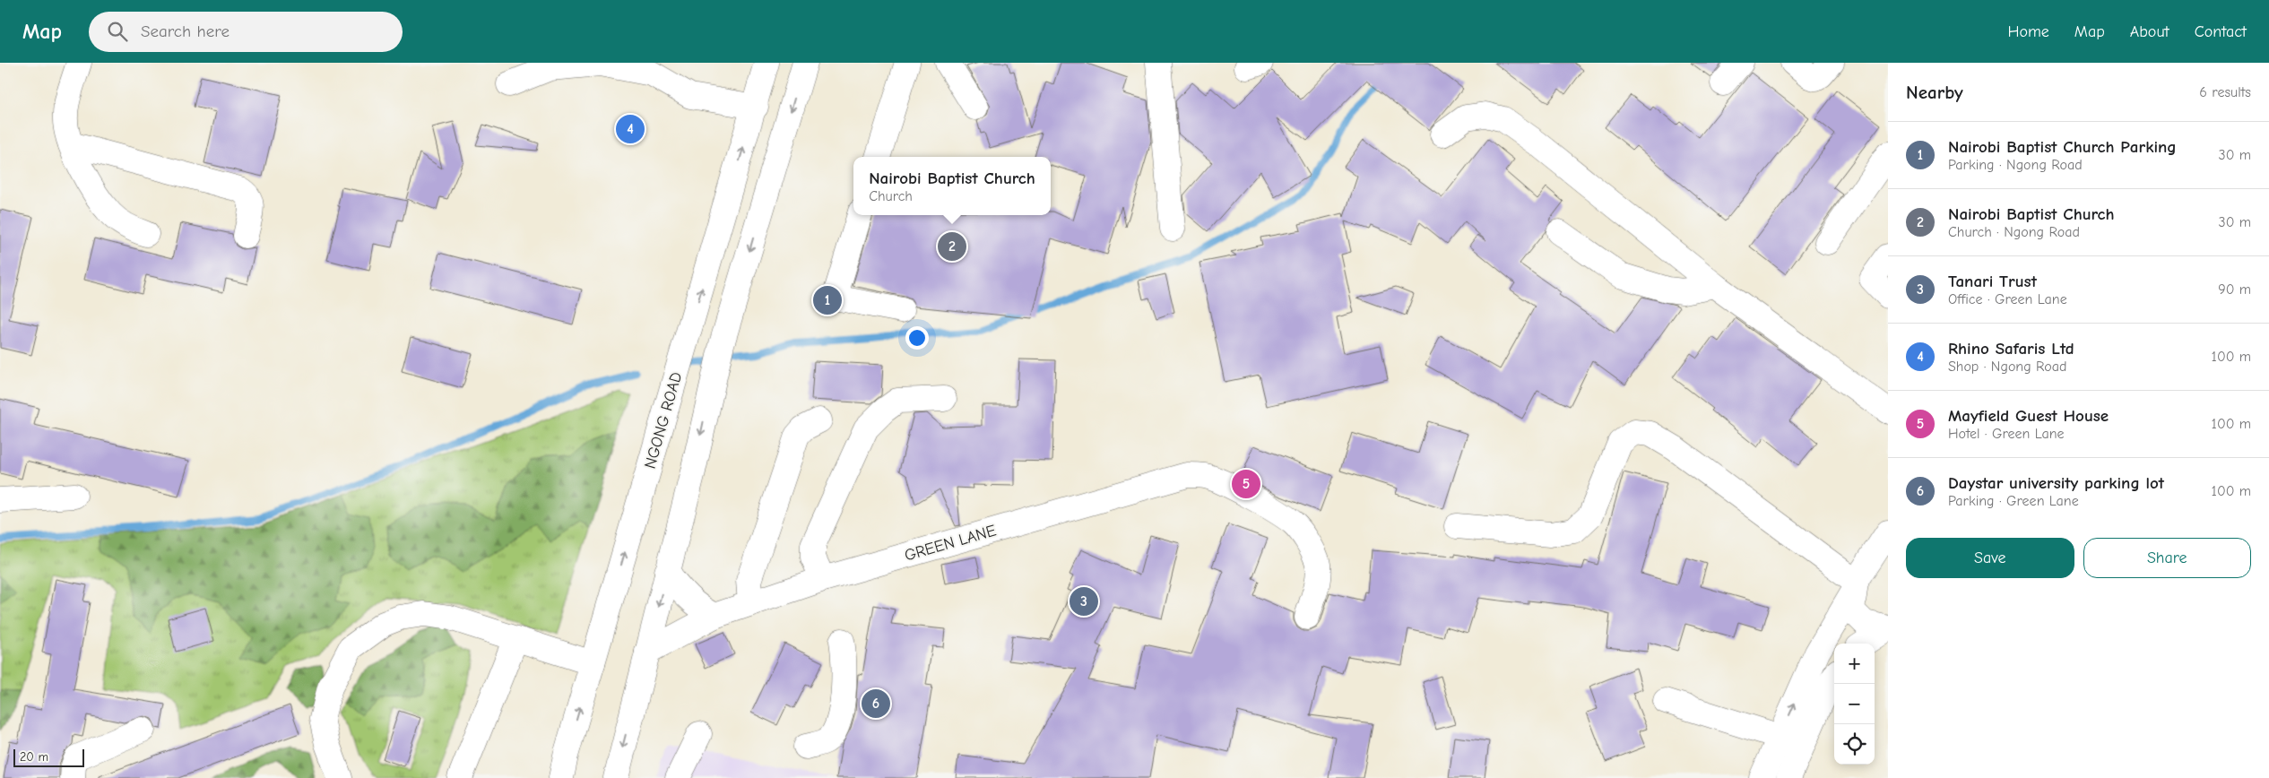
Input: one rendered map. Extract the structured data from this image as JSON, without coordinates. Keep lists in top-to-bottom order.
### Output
{
  "streets": {
    "street": ["NGONG ROAD", "GREEN LANE"]
  },
  "scale_bar": "20 m",
  "page": {
    "header": "Map",
    "search": "Search here",
    "nav": [
      "Home",
      "Map",
      "About",
      "Contact"
    ],
    "heading": ["Nearby", "6 results"],
    "pins": [
      "4",
      "2",
      "1",
      "5",
      "3",
      "6"
    ],
    "list": [
      {
        "mark": "1",
        "name": "Nairobi Baptist Church Parking",
        "note": "Parking · Ngong Road",
        "value": "30 m"
      },
      {
        "mark": "2",
        "name": "Nairobi Baptist Church",
        "note": "Church · Ngong Road",
        "value": "30 m"
      },
      {
        "mark": "3",
        "name": "Tanari Trust",
        "note": "Office · Green Lane",
        "value": "90 m"
      },
      {
        "mark": "4",
        "name": "Rhino Safaris Ltd",
        "note": "Shop · Ngong Road",
        "value": "100 m"
      },
      {
        "mark": "5",
        "name": "Mayfield Guest House",
        "note": "Hotel · Green Lane",
        "value": "100 m"
      },
      {
        "mark": "6",
        "name": "Daystar university parking lot",
        "note": "Parking · Green Lane",
        "value": "100 m"
      }
    ],
    "popup": ["Nairobi Baptist Church", "Church"],
    "buttons": ["Save", "Share"],
    "map_buttons": ["+", "−"],
    "scale": "20 m"
  }
}
